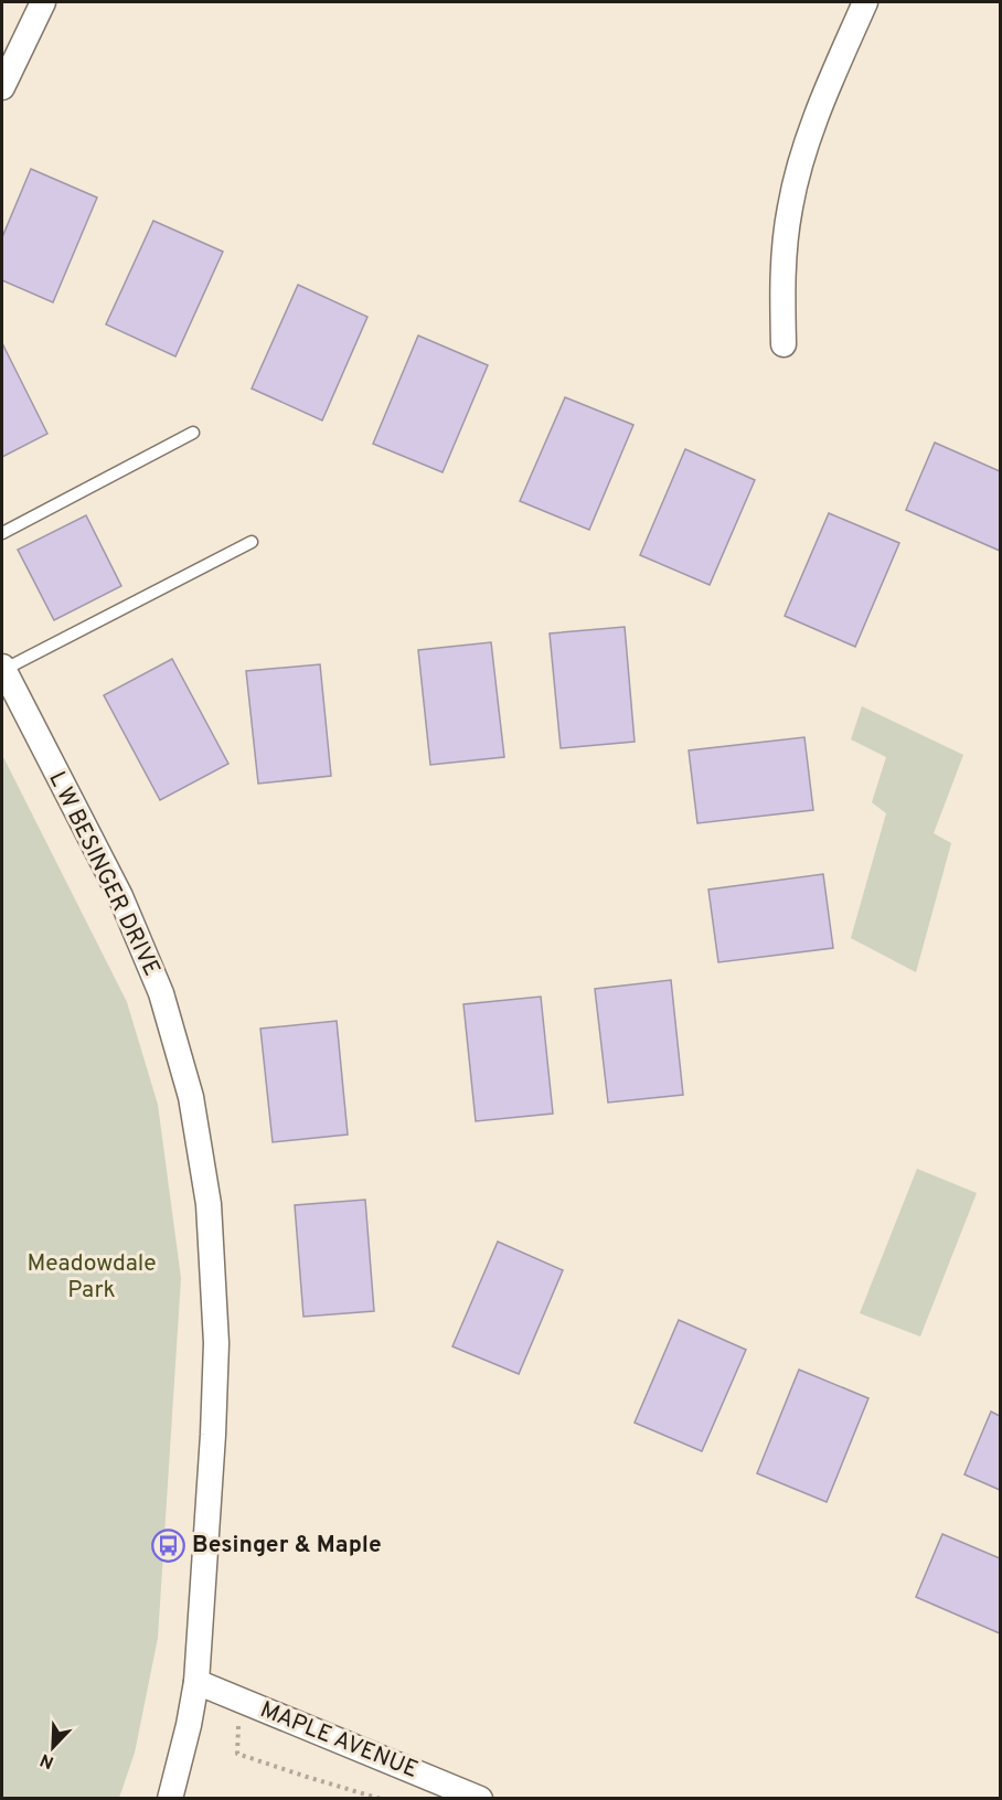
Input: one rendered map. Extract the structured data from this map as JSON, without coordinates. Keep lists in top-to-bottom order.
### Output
{
  "streets": {
    "street": ["L W BESINGER DRIVE", "MAPLE AVENUE"]
  },
  "crossings": [
    ["L W BESINGER DRIVE", "MAPLE AVENUE"]
  ],
  "parks": ["Meadowdale Park"],
  "places": {
    "bus stop": ["Besinger & Maple"]
  },
  "north": "bottom left"
}
